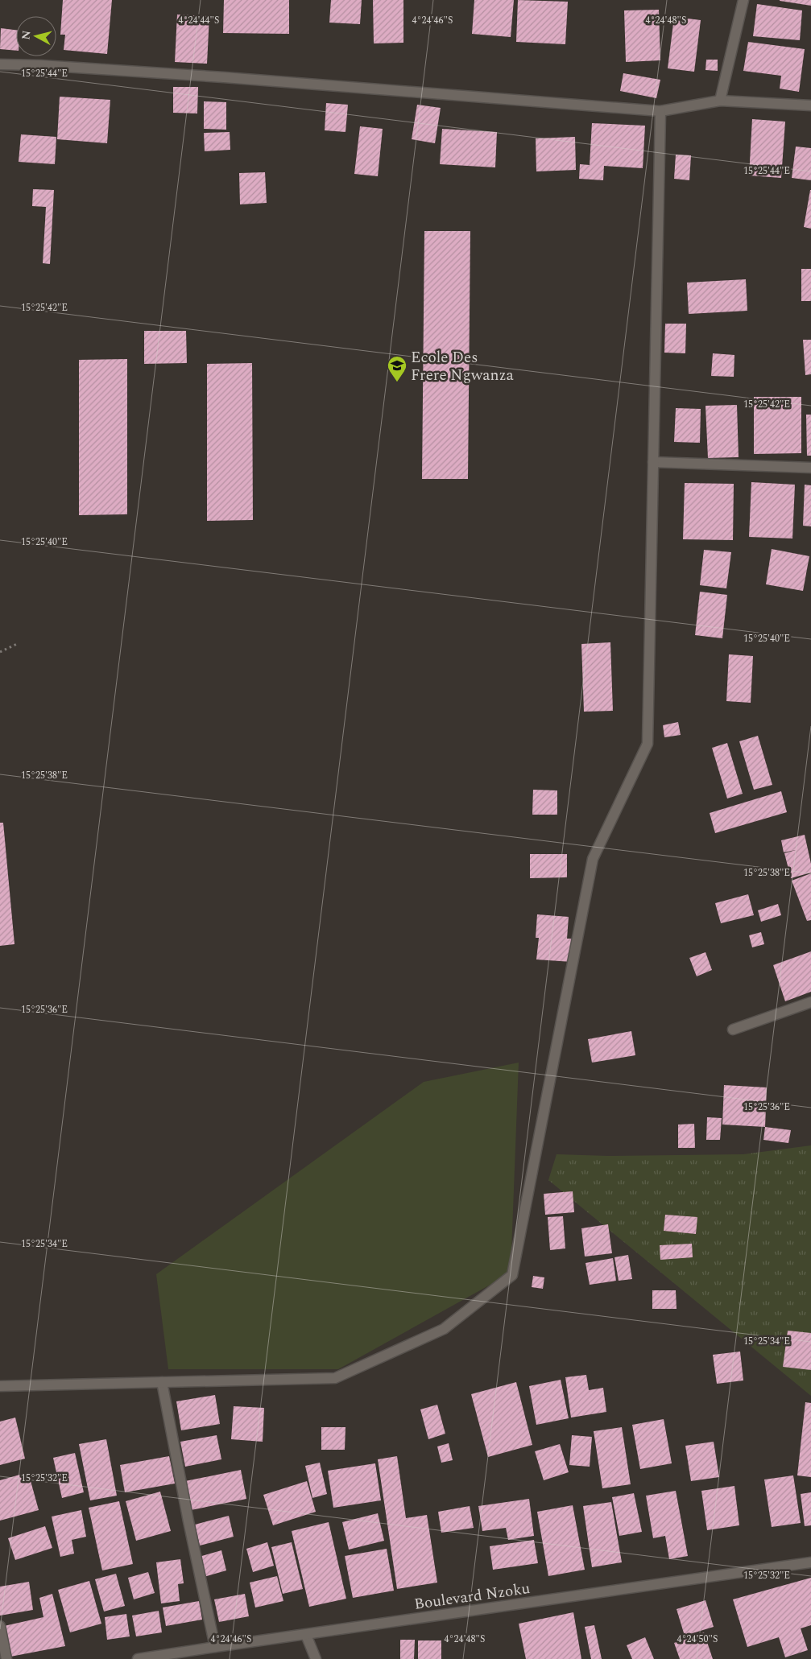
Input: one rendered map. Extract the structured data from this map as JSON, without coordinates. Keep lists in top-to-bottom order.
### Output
{
  "streets": {
    "street": ["Boulevard Nzoku"]
  },
  "places": {
    "school or university": ["Ecole Des Frere Ngwanza"]
  },
  "north": "left",
  "coordinates": [
    "4°24'44\"S",
    "4°24'46\"S",
    "4°24'48\"S",
    "15°25'44\"E",
    "15°25'42\"E",
    "15°25'40\"E",
    "15°25'38\"E",
    "15°25'36\"E",
    "15°25'34\"E",
    "15°25'32\"E",
    "4°24'50\"S"
  ]
}
